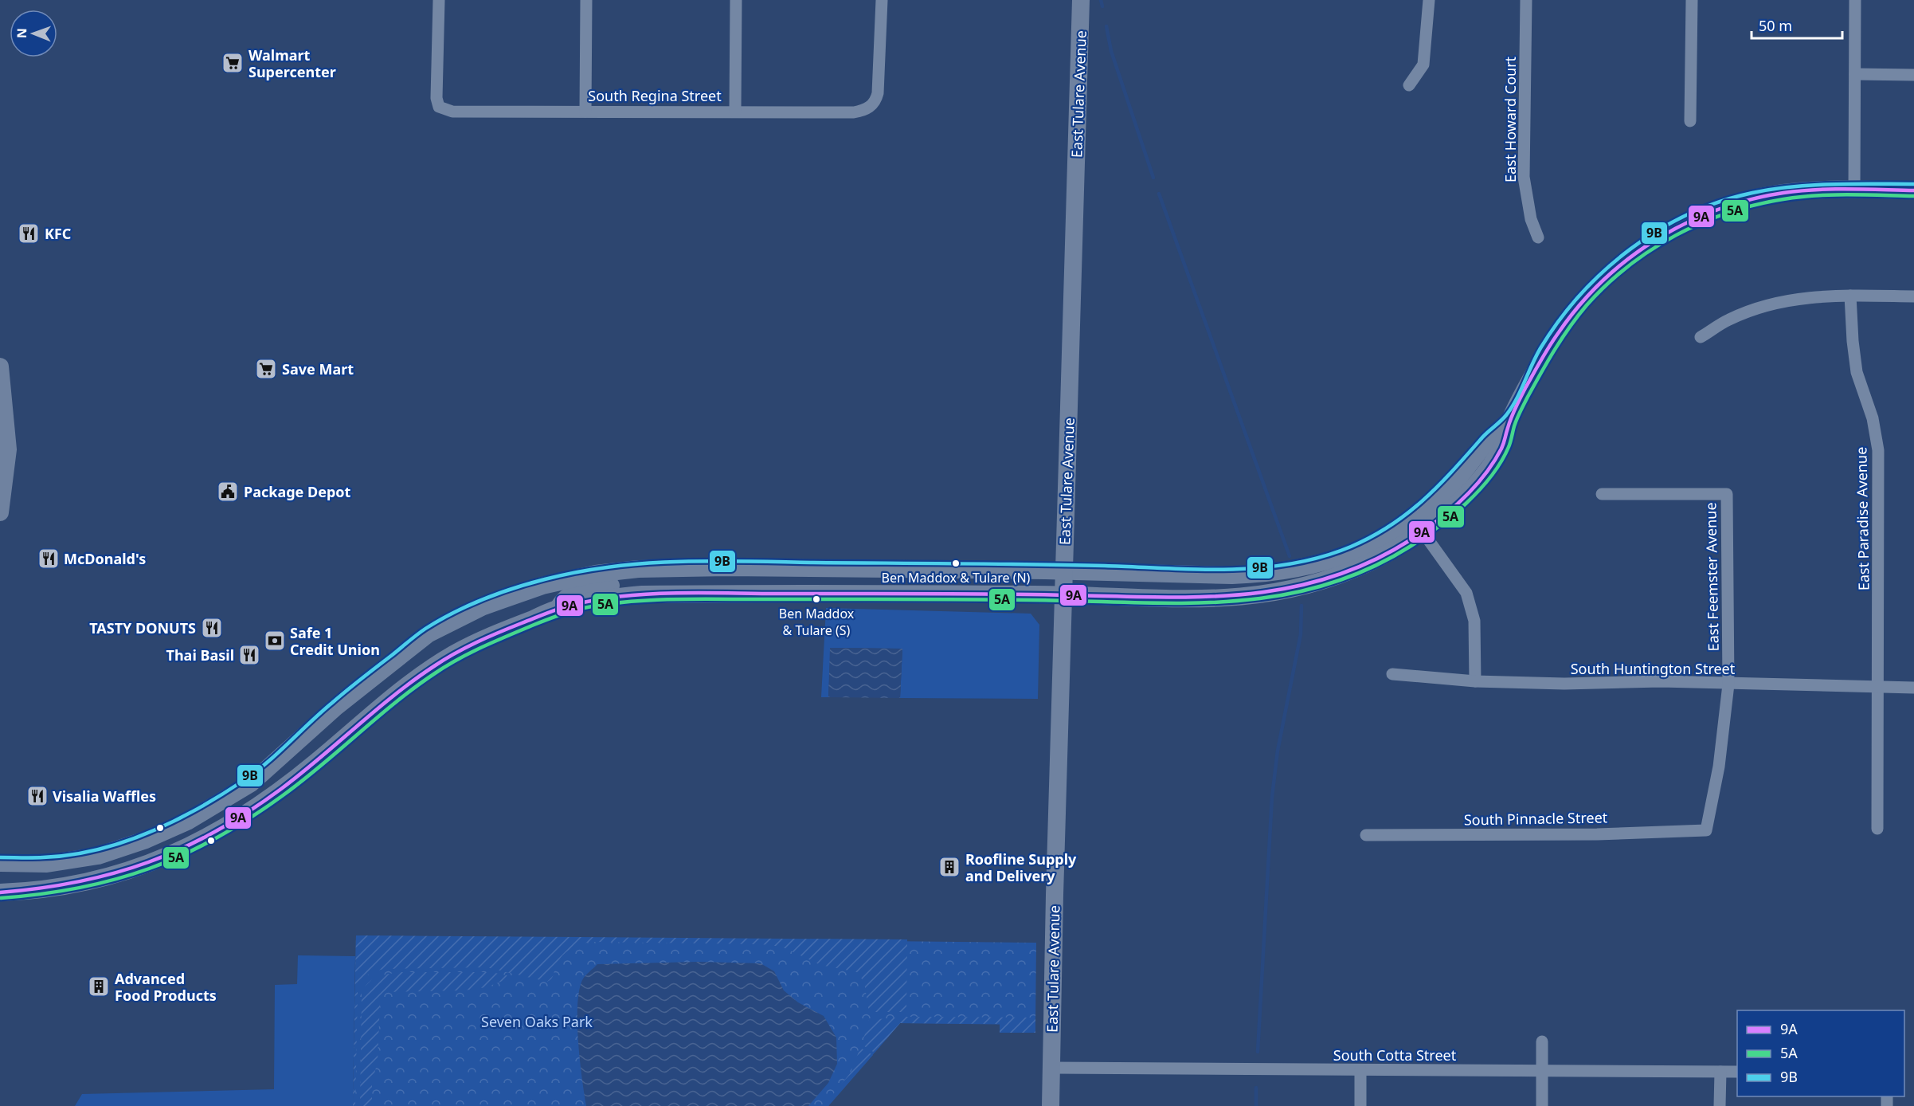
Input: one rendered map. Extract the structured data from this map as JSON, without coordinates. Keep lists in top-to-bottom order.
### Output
{
  "streets": {
    "main road": ["East Tulare Avenue"],
    "street": [
      "South Regina Street",
      "East Howard Court",
      "East Paradise Avenue",
      "East Feemster Avenue",
      "South Huntington Street",
      "South Pinnacle Street",
      "South Cotta Street"
    ]
  },
  "crossings": [
    ["East Tulare Avenue", "South Cotta Street"],
    ["East Paradise Avenue", "South Huntington Street"],
    ["East Feemster Avenue", "South Huntington Street"],
    ["East Feemster Avenue", "South Pinnacle Street"]
  ],
  "parks": ["Seven Oaks Park"],
  "places": {
    "supermarket": ["Walmart Supercenter", "Save Mart"],
    "restaurant": [
      "KFC",
      "McDonald's",
      "TASTY DONUTS",
      "Thai Basil",
      "Visalia Waffles"
    ],
    "public building": ["Package Depot"],
    "other": ["Ben Maddox & Tulare (N)", "Ben Maddox & Tulare (S)"],
    "bank": ["Safe 1 Credit Union"],
    "building": ["Roofline Supply and Delivery", "Advanced Food Products"]
  },
  "lines": ["transit line 9B", "transit line 9A", "transit line 5A"],
  "legend": ["9A", "5A", "9B"],
  "scale_bar": "50 m",
  "north": "left"
}
